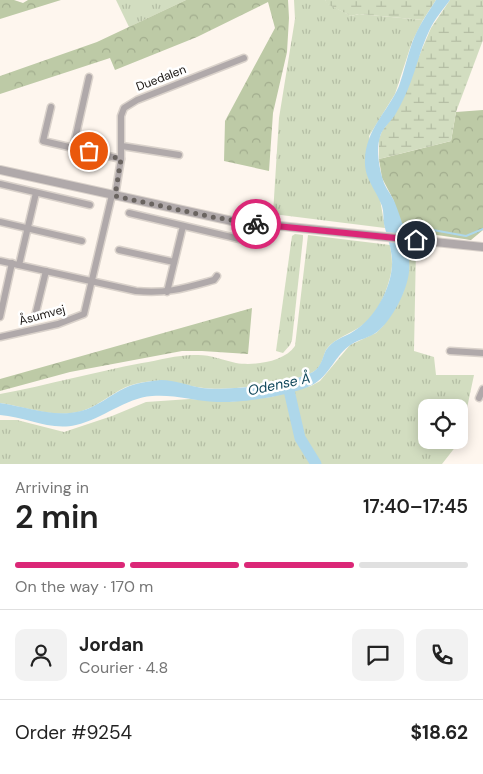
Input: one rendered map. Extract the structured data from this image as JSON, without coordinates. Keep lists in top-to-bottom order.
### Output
{
  "streets": {
    "street": ["Duedalen", "Åsumvej"]
  },
  "crossings": [
    ["Duedalen", "Åsumvej"]
  ],
  "water": ["Odense Å"],
  "page": {
    "heading": ["2 min", "Arriving in", "17:40–17:45"],
    "panel": [
      "Jordan",
      "Courier · 4.8",
      "Order #9254",
      "$18.62"
    ],
    "bar": "On the way · 170 m"
  }
}
